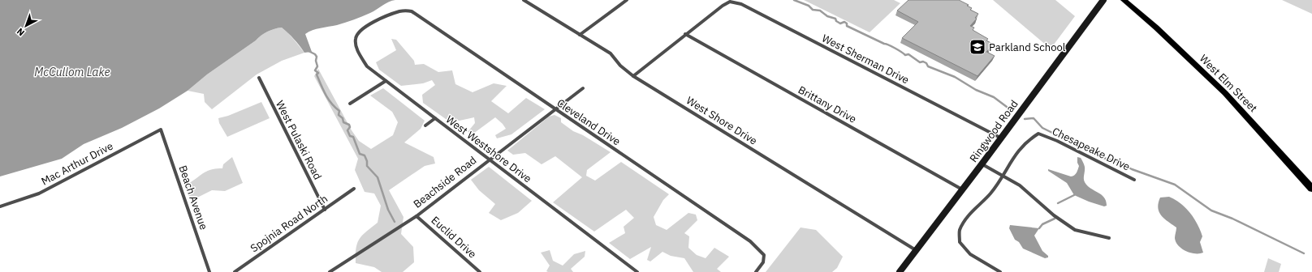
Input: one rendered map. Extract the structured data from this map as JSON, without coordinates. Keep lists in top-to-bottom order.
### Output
{
  "streets": {
    "main road": ["West Elm Street"],
    "street": [
      "West Sherman Drive",
      "Brittany Drive",
      "West Shore Drive",
      "Cleveland Drive",
      "Ringwood Road",
      "West Pulaski Road",
      "West Westshore Drive",
      "Chesapeake Drive",
      "Mac Arthur Drive",
      "Beachside Road",
      "Beach Avenue",
      "Spojnia Road North",
      "Euclid Drive"
    ]
  },
  "crossings": [
    ["West Sherman Drive", "Brittany Drive"],
    ["West Sherman Drive", "Ringwood Road"],
    ["Brittany Drive", "Ringwood Road"],
    ["West Shore Drive", "Ringwood Road"],
    ["Cleveland Drive", "West Westshore Drive"],
    ["Cleveland Drive", "Beachside Road"],
    ["West Pulaski Road", "Spojnia Road North"],
    ["West Westshore Drive", "Beachside Road"],
    ["Mac Arthur Drive", "Beach Avenue"],
    ["Beachside Road", "Euclid Drive"]
  ],
  "water": ["McCullom Lake"],
  "places": {
    "school or university": ["Parkland School"]
  },
  "north": "bottom left"
}
